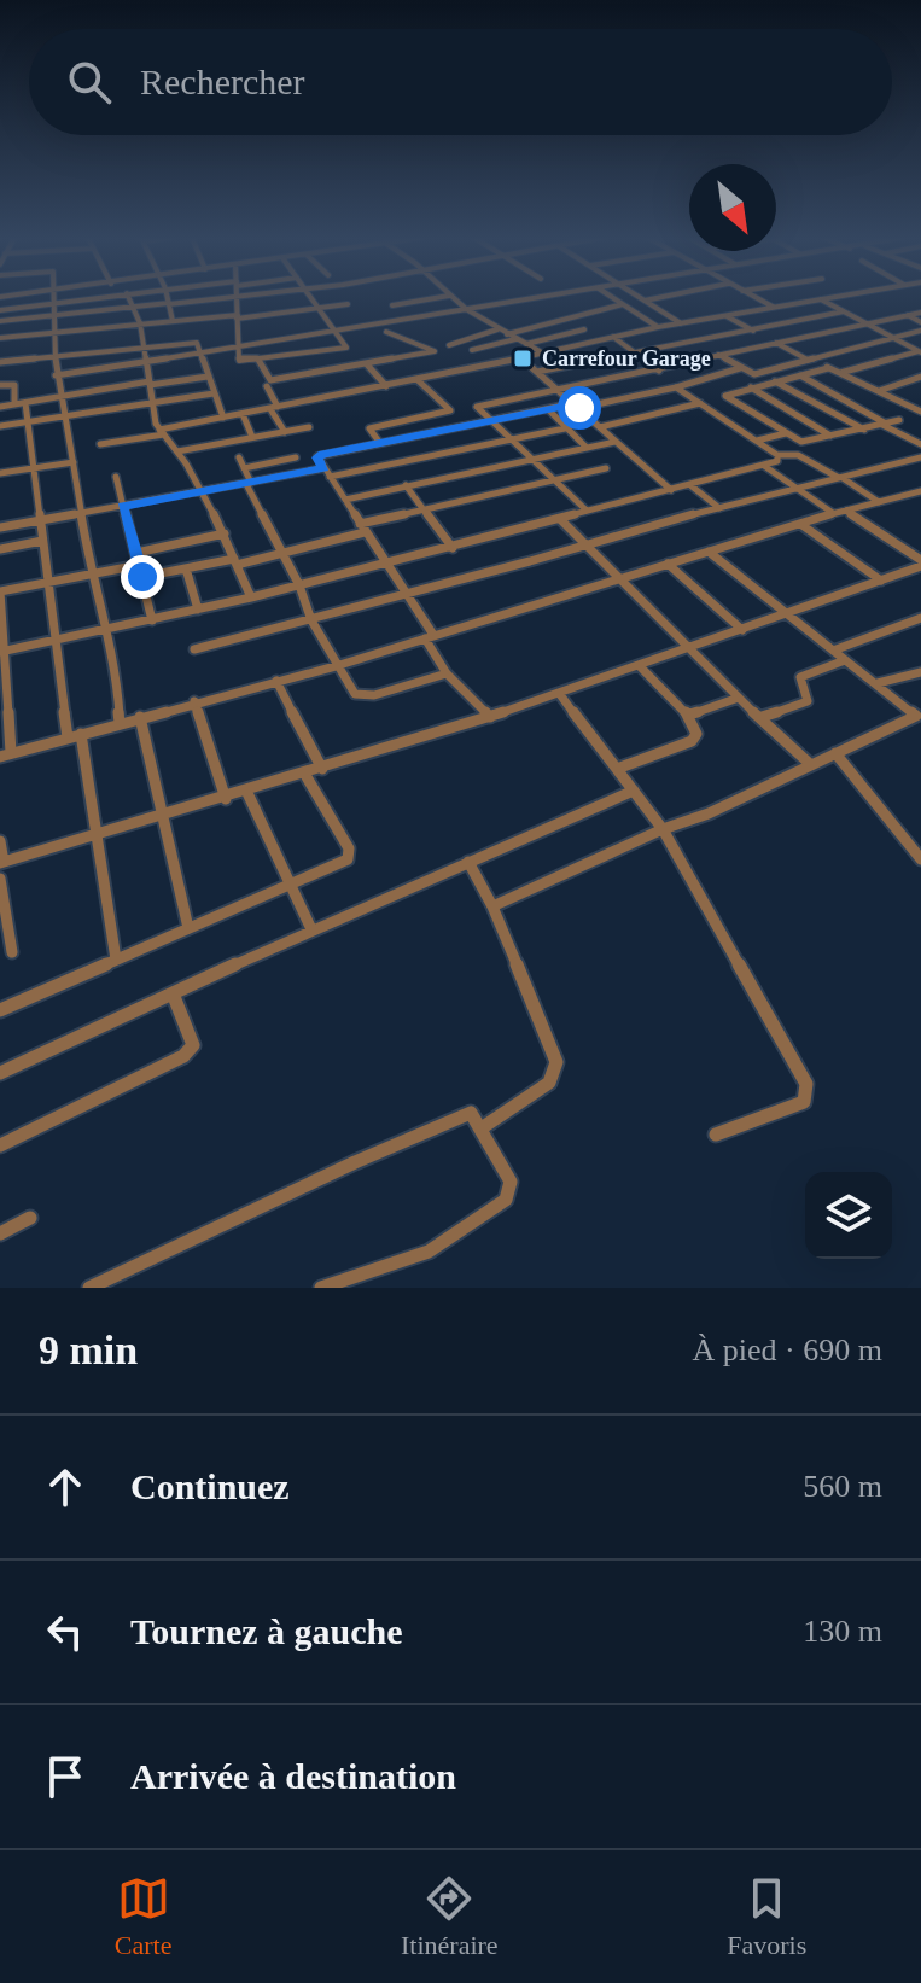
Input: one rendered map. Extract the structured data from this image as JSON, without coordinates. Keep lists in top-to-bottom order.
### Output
{
  "places": {
    "transit": ["Carrefour Garage"]
  },
  "north": "bottom right",
  "page": {
    "search": "Rechercher",
    "heading": ["9 min", "À pied · 690 m"],
    "list": [
      ["Continuez", "560 m"],
      ["Tournez à gauche", "130 m"],
      "Arrivée à destination"
    ],
    "nav": ["Carte", "Itinéraire", "Favoris"]
  }
}
